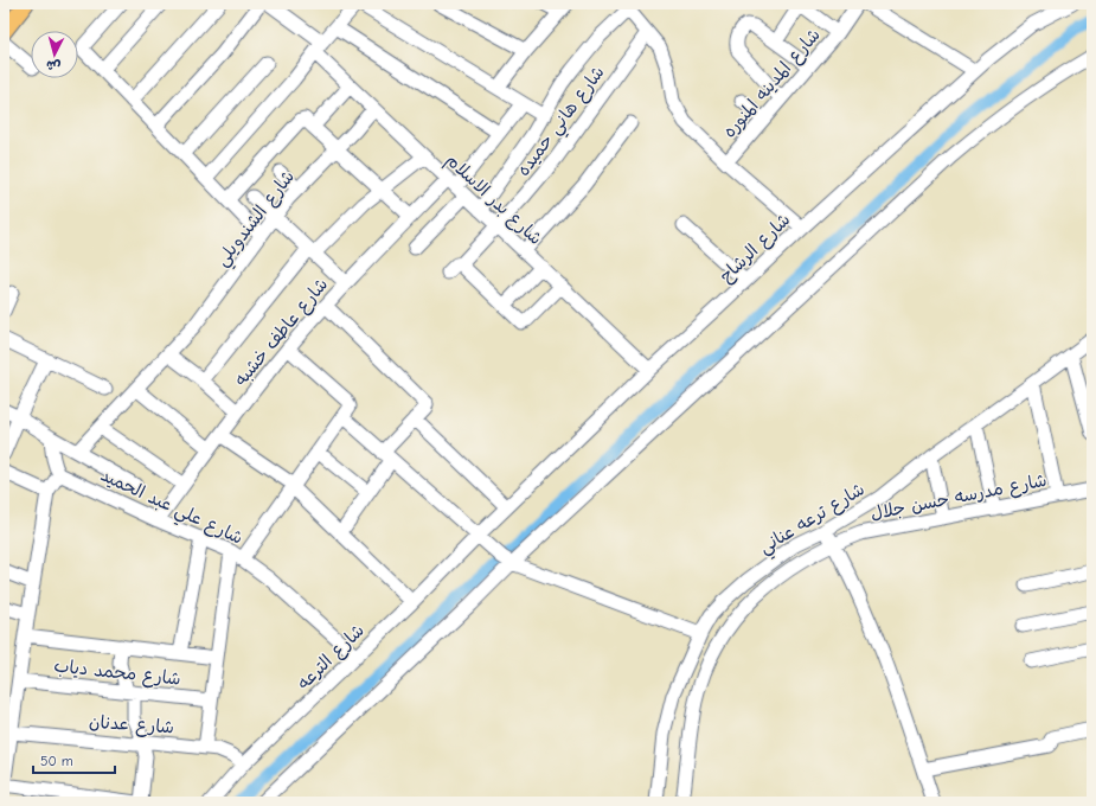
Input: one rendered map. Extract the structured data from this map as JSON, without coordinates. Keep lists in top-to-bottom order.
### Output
{
  "streets": {
    "street": [
      "شارع المدينه المنوره",
      "شارع هاني حميده",
      "شارع بدر الاسلام",
      "شارع الشندويلي",
      "شارع الرشاح",
      "شارع عاطف خشبه",
      "شارع مدرسه حسن جلال",
      "شارع علي عبد الحميد",
      "شارع ترعه عناني",
      "شارع الترعه",
      "شارع محمد دياب",
      "شارع عدنان"
    ]
  },
  "crossings": [
    ["شارع هاني حميده", "شارع بدر الاسلام"],
    ["شارع بدر الاسلام", "شارع الشندويلي"],
    ["شارع بدر الاسلام", "شارع الرشاح"],
    ["شارع بدر الاسلام", "شارع عاطف خشبه"],
    ["شارع الرشاح", "شارع الترعه"],
    ["شارع عاطف خشبه", "شارع علي عبد الحميد"],
    ["شارع مدرسه حسن جلال", "شارع ترعه عناني"],
    ["شارع علي عبد الحميد", "شارع الترعه"],
    ["شارع الترعه", "شارع عدنان"]
  ],
  "scale_bar": "50 m",
  "north": "bottom"
}
